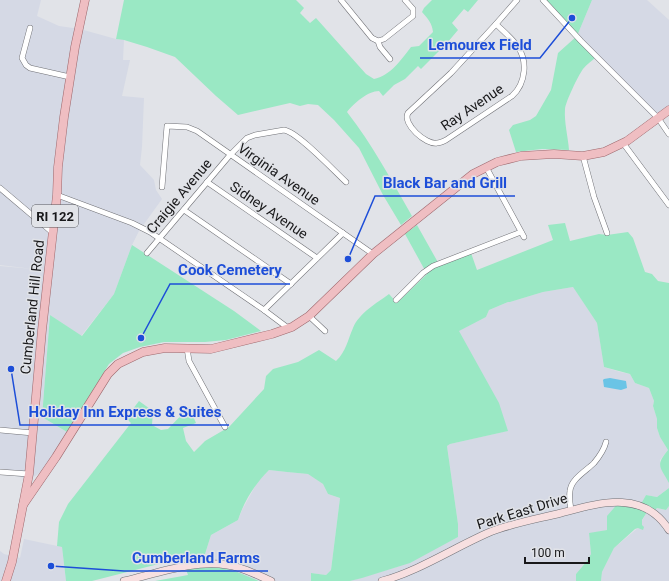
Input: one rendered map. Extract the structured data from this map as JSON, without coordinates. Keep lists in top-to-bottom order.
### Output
{
  "streets": {
    "main road": ["RI 122", "Cumberland Hill Road"],
    "street": [
      "Ray Avenue",
      "Virginia Avenue",
      "Craigie Avenue",
      "Sidney Avenue",
      "Park East Drive"
    ]
  },
  "crossings": [
    ["Virginia Avenue", "Craigie Avenue"],
    ["Craigie Avenue", "Sidney Avenue"],
    ["RI 122", "Cumberland Hill Road"]
  ],
  "places": [
    "Lemourex Field",
    "Black Bar and Grill",
    "Cook Cemetery",
    "Holiday Inn Express & Suites",
    "Cumberland Farms"
  ],
  "scale_bar": "100 m"
}
